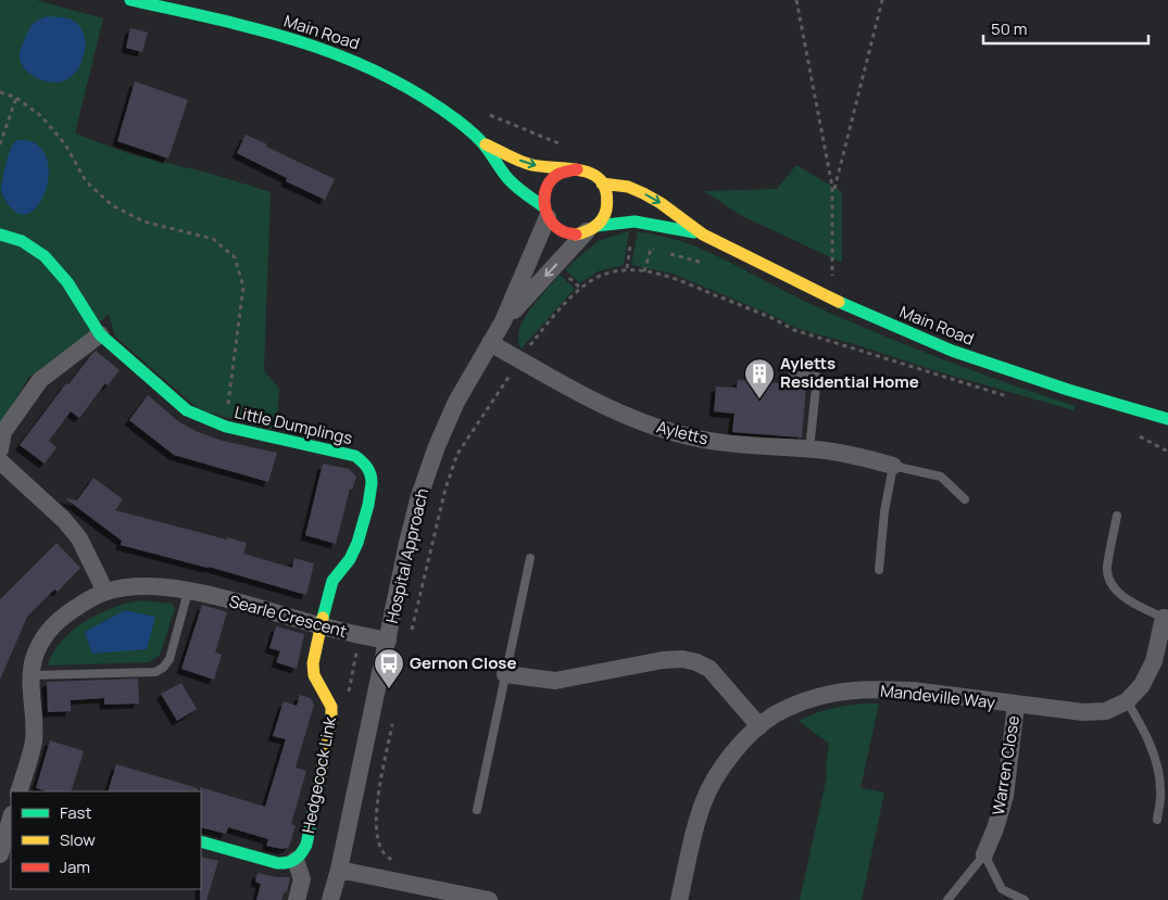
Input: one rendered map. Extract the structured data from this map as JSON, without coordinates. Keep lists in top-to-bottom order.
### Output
{
  "streets": {
    "main road": ["Main Road", "Little Dumplings", "Hedgecock Link"],
    "street": [
      "Ayletts",
      "Hospital Approach",
      "Searle Crescent",
      "Mandeville Way",
      "Warren Close"
    ]
  },
  "crossings": [
    ["Main Road", "Hospital Approach"],
    ["Little Dumplings", "Searle Crescent"],
    ["Little Dumplings", "Hedgecock Link"],
    ["Ayletts", "Hospital Approach"],
    ["Hospital Approach", "Searle Crescent"],
    ["Searle Crescent", "Hedgecock Link"],
    ["Mandeville Way", "Warren Close"]
  ],
  "places": {
    "building": ["Ayletts Residential Home"],
    "bus stop": ["Gernon Close"]
  },
  "legend": ["Fast", "Slow", "Jam"],
  "scale_bar": "50 m"
}
